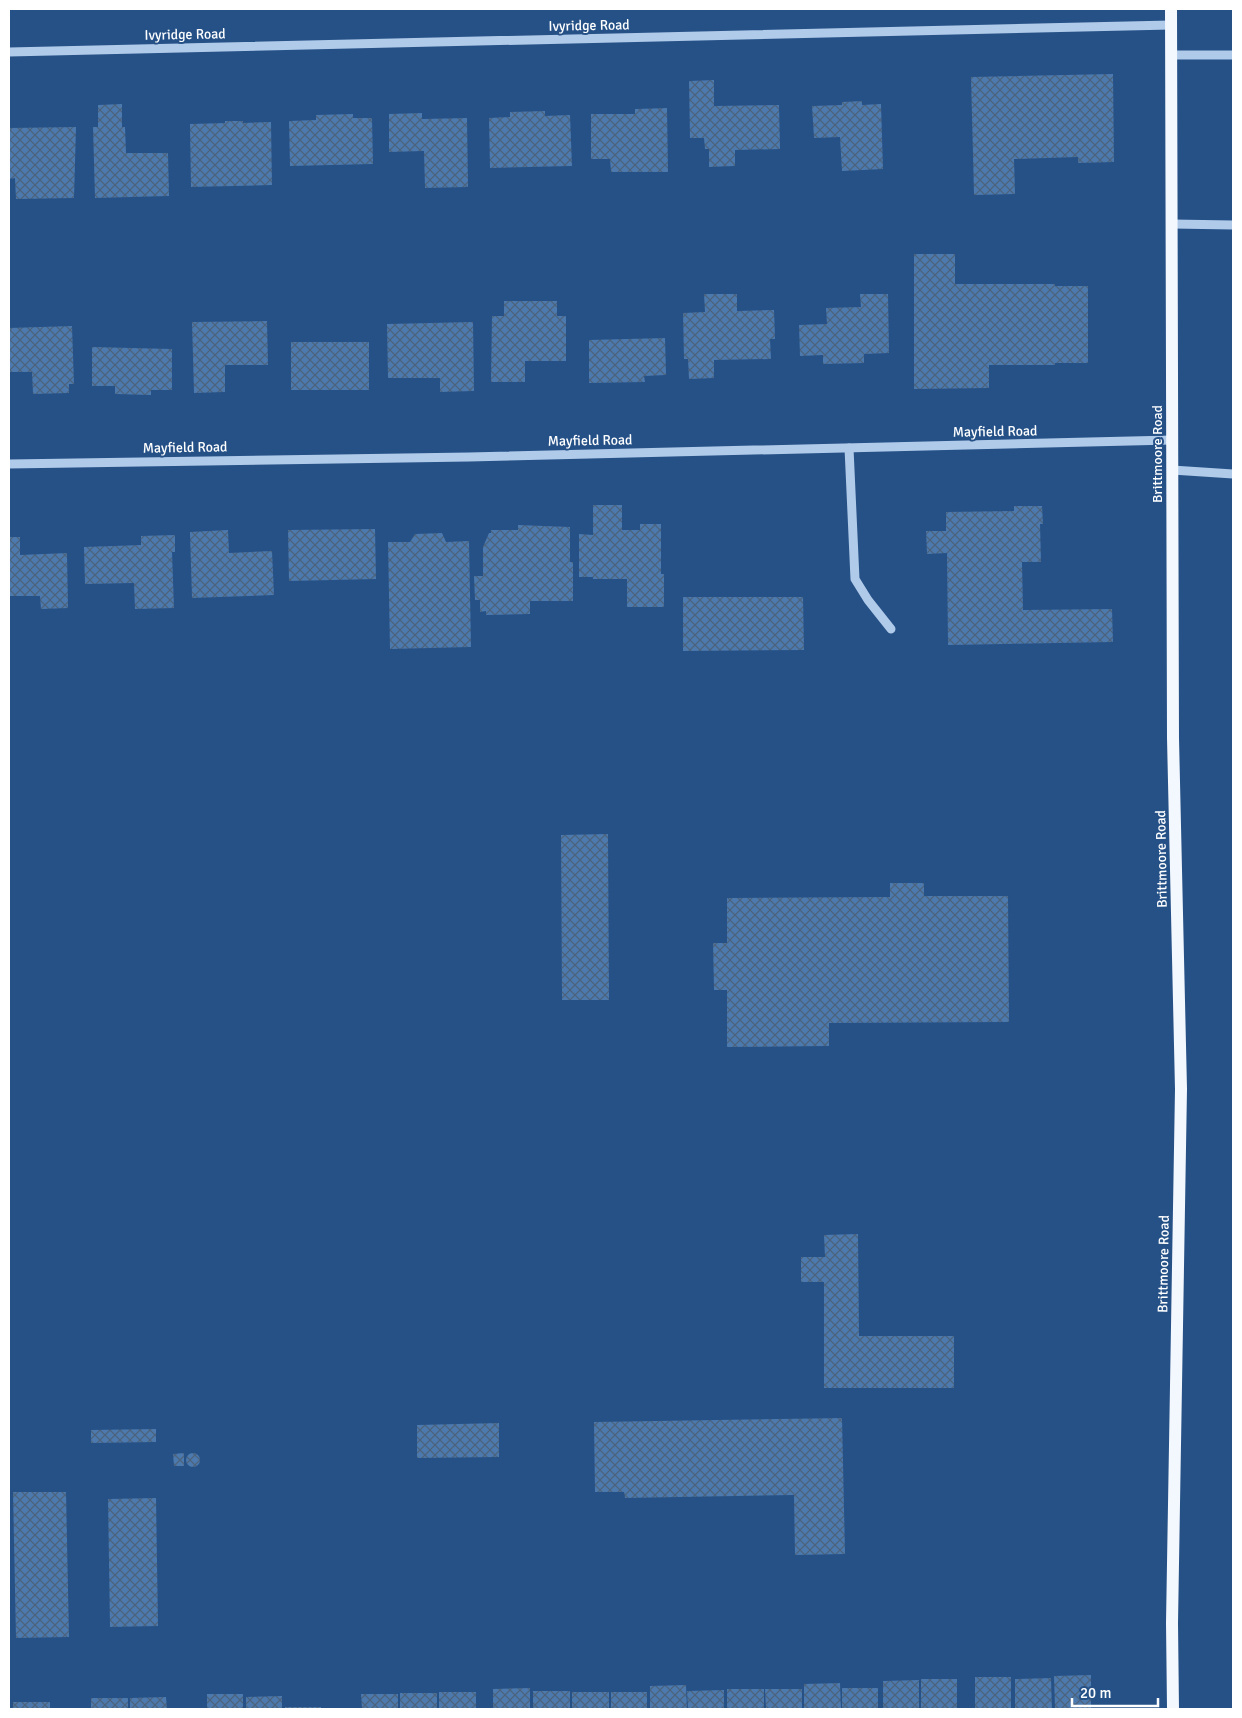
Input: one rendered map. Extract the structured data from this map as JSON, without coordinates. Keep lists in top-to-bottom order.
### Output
{
  "streets": {
    "main road": ["Brittmoore Road"],
    "street": ["Ivyridge Road", "Mayfield Road"]
  },
  "crossings": [
    ["Ivyridge Road", "Brittmoore Road"],
    ["Mayfield Road", "Brittmoore Road"]
  ],
  "scale_bar": "20 m"
}
